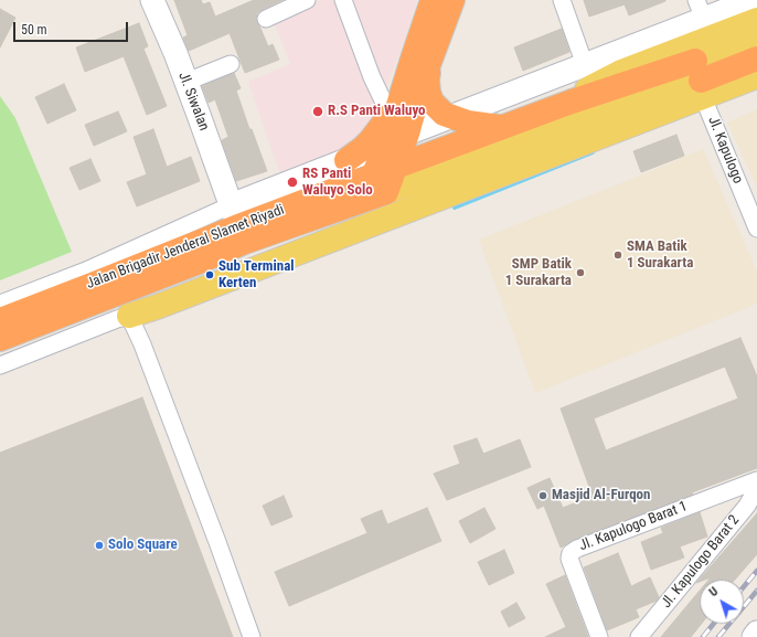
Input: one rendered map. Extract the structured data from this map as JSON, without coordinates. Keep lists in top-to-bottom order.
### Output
{
  "streets": {
    "highway": ["Jalan Brigadir Jenderal Slamet Riyadi"],
    "main road": ["Jl. Siwalan"],
    "street": ["Jl. Kapulogo", "Jl. Kapulogo Barat 1", "Jl. Kapulogo Barat 2"]
  },
  "crossings": [
    ["Jl. Siwalan", "Jalan Brigadir Jenderal Slamet Riyadi"]
  ],
  "places": [
    "R.S Panti Waluyo",
    "RS Panti Waluyo Solo",
    "SMA Batik 1 Surakarta",
    "SMP Batik 1 Surakarta",
    "Sub Terminal Kerten",
    "Masjid Al-Furqon",
    "Solo Square"
  ],
  "scale_bar": "50 m",
  "north": "top left"
}
